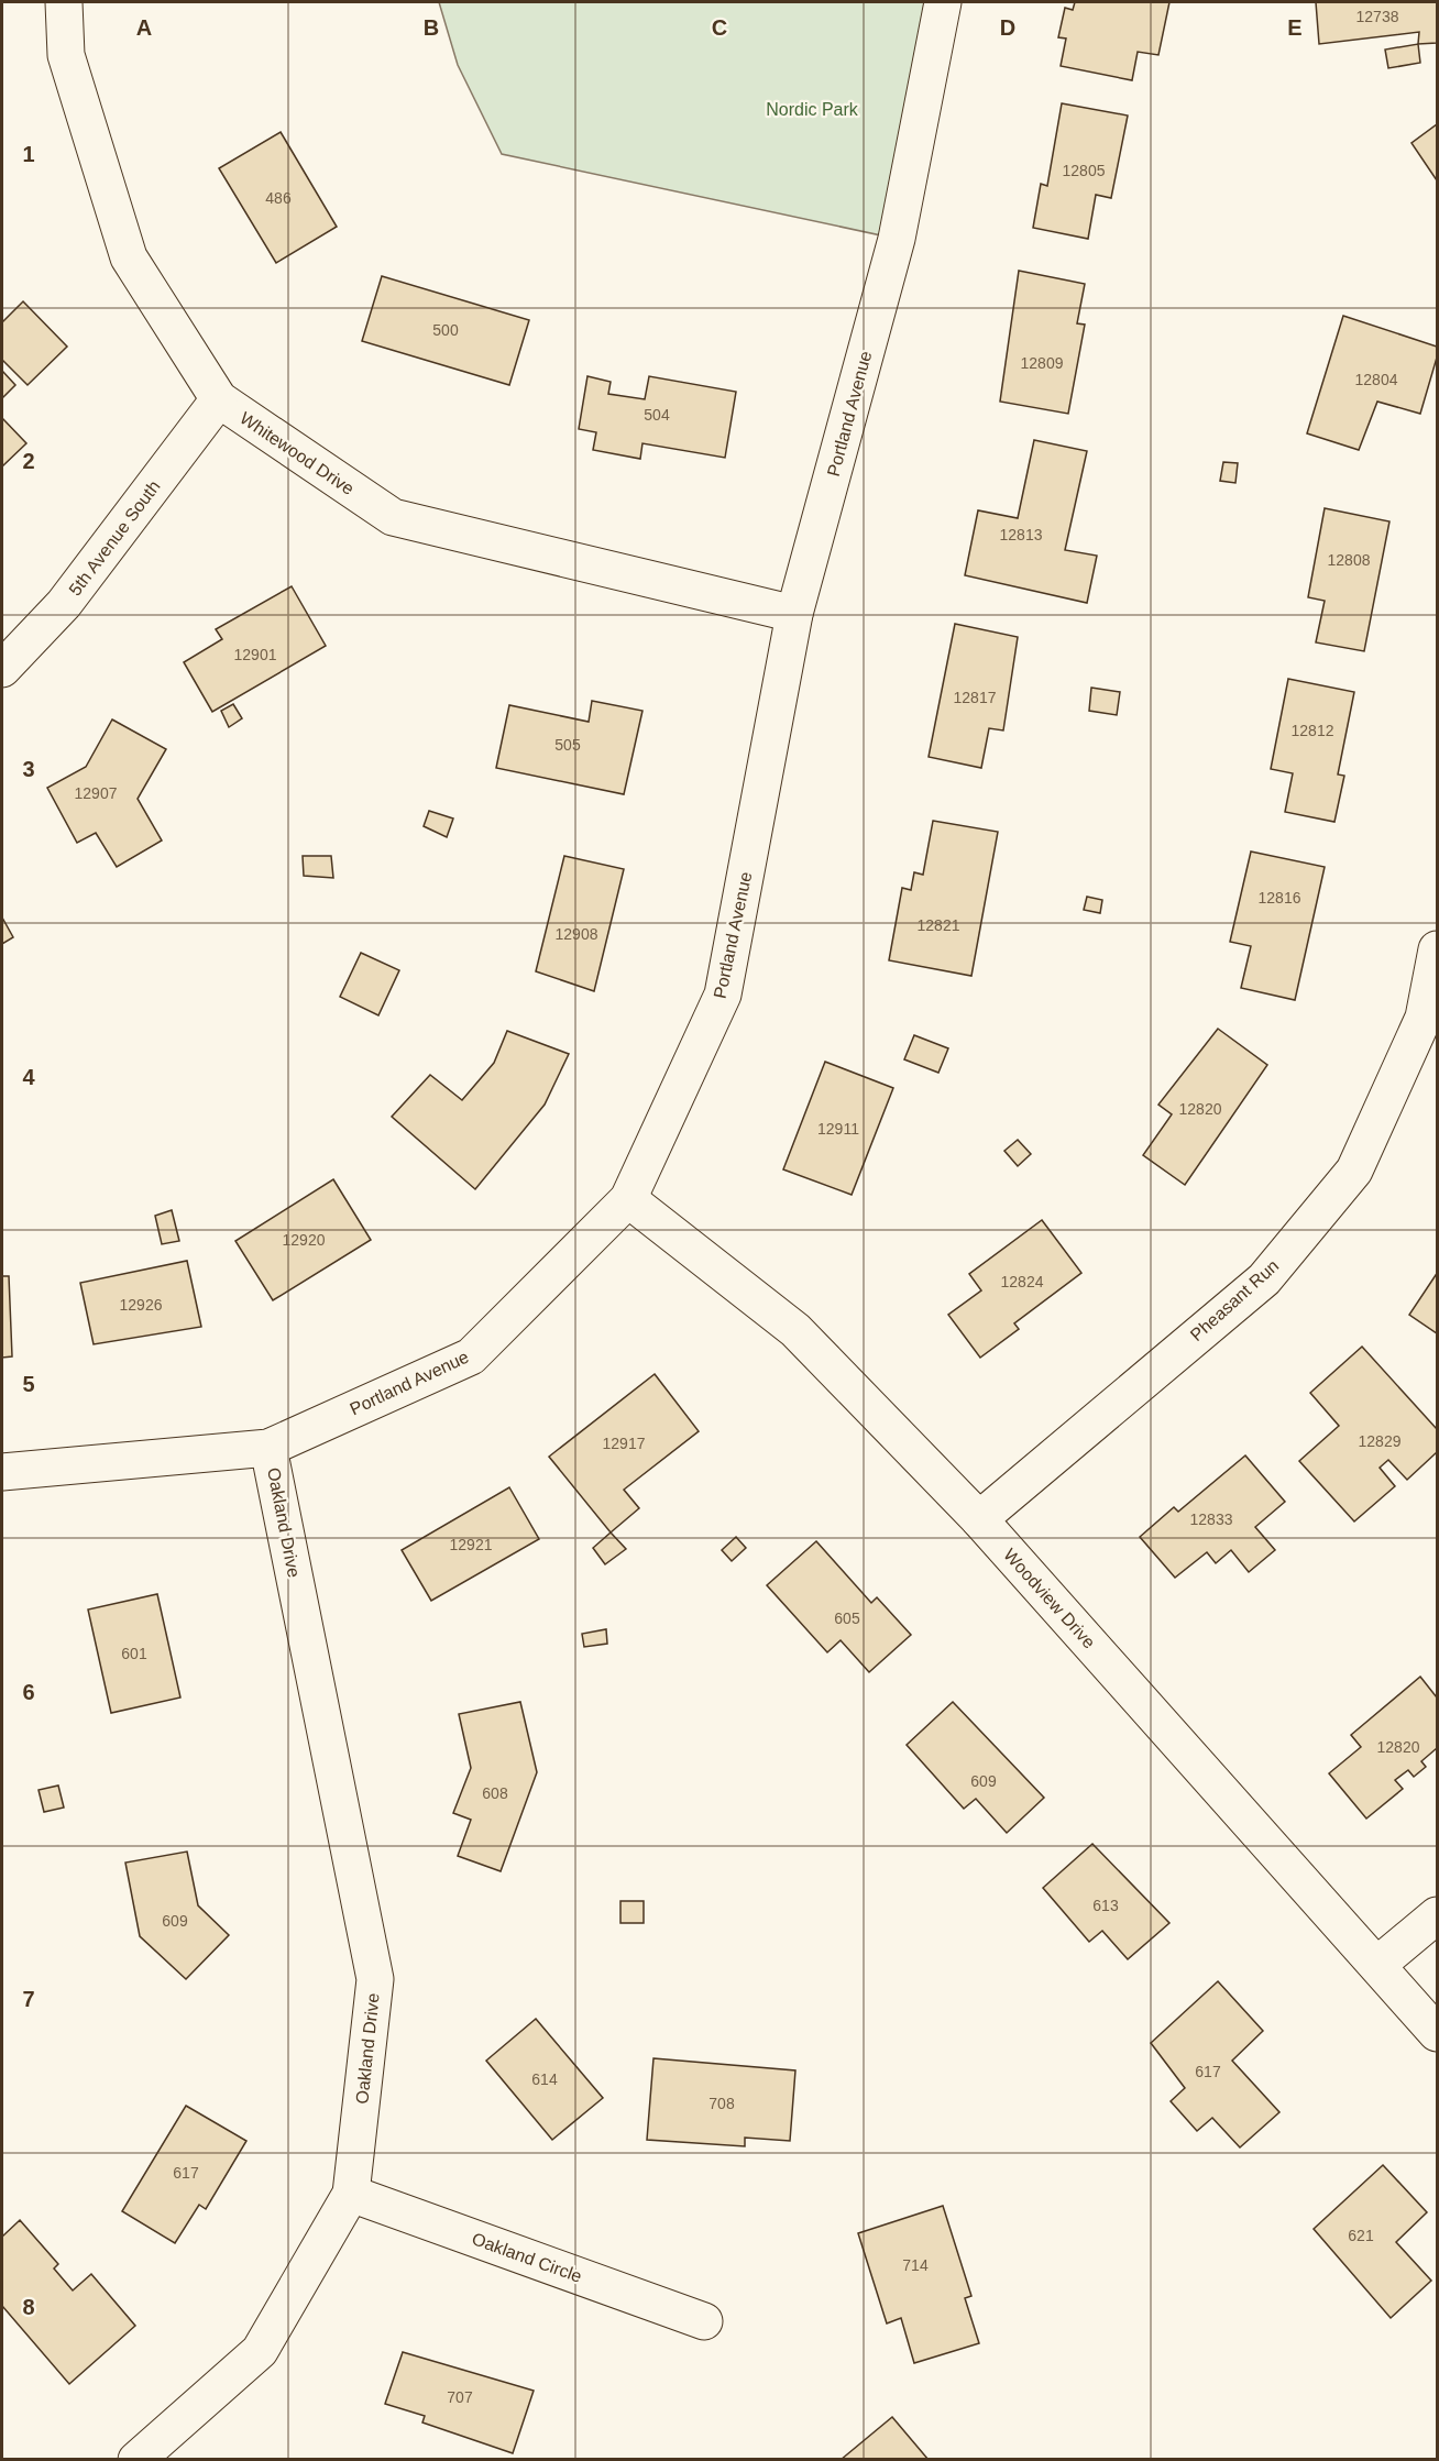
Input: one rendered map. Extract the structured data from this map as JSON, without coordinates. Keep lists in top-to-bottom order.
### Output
{
  "streets": {
    "street": [
      "Portland Avenue",
      "Whitewood Drive",
      "5th Avenue South",
      "Pheasant Run",
      "Oakland Drive",
      "Woodview Drive",
      "Oakland Circle"
    ]
  },
  "crossings": [
    ["Portland Avenue", "Whitewood Drive"],
    ["Portland Avenue", "Oakland Drive"],
    ["Portland Avenue", "Woodview Drive"],
    ["Whitewood Drive", "5th Avenue South"],
    ["Pheasant Run", "Woodview Drive"],
    ["Oakland Drive", "Oakland Circle"]
  ],
  "parks": ["Nordic Park"],
  "house_numbers": [
    "12738",
    "12805",
    "486",
    "500",
    "12809",
    "12804",
    "504",
    "12813",
    "12808",
    "12901",
    "12817",
    "12812",
    "505",
    "12907",
    "12816",
    "12821",
    "12908",
    "12820",
    "12911",
    "12920",
    "12824",
    "12926",
    "12829",
    "12917",
    "12833",
    "12921",
    "605",
    "601",
    "12820",
    "609",
    "608",
    "613",
    "609",
    "617",
    "614",
    "708",
    "617",
    "621",
    "714",
    "707"
  ],
  "grid": {
    "columns": [
      "A",
      "B",
      "C",
      "D",
      "E"
    ],
    "rows": [
      "1",
      "2",
      "3",
      "4",
      "5",
      "6",
      "7",
      "8"
    ]
  }
}
